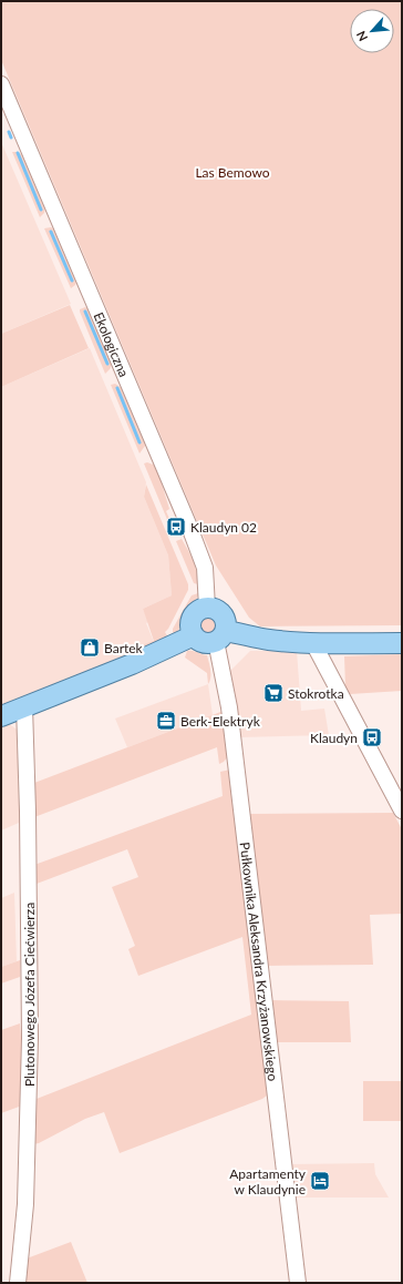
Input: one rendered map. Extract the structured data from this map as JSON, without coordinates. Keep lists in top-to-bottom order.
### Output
{
  "streets": {
    "street": ["Ekologiczna", "Pułkownika Aleksandra Krzyżanowskiego", "Plutonowego Józefa Ciećwierza"]
  },
  "crossings": [
    ["Ekologiczna", "Pułkownika Aleksandra Krzyżanowskiego"]
  ],
  "parks": ["Las Bemowo"],
  "places": {
    "bus stop": ["Klaudyn 02", "Klaudyn"],
    "shop": ["Bartek"],
    "supermarket": ["Stokrotka"],
    "office": ["Berk-Elektryk"],
    "hotel": ["Apartamenty w Klaudynie"]
  },
  "north": "bottom left"
}
